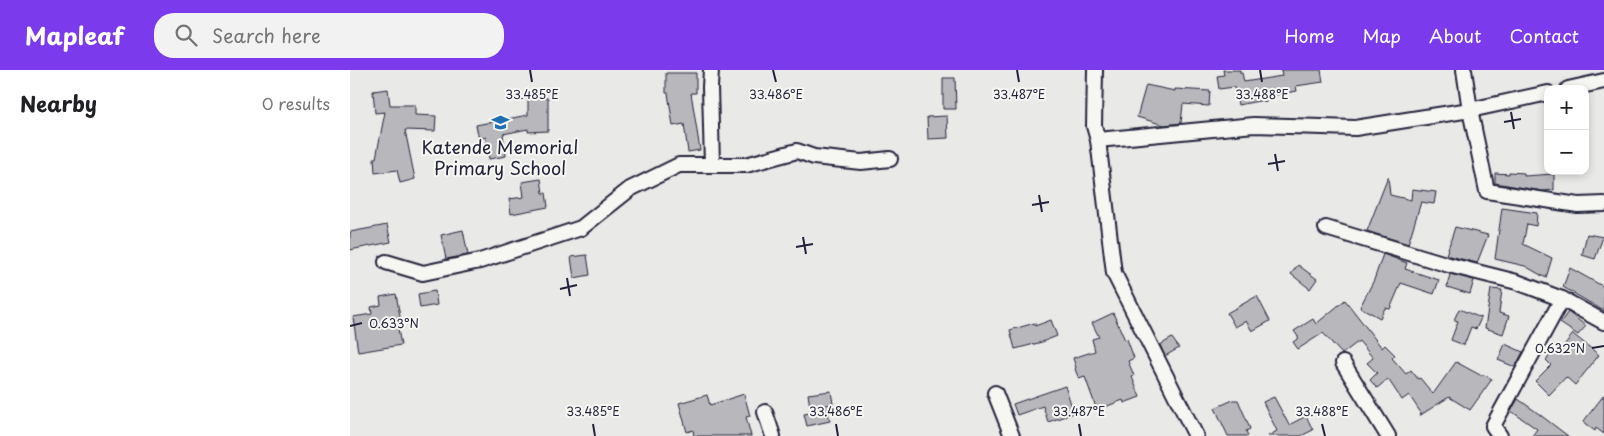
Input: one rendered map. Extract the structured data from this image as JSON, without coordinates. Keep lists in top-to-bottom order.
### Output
{
  "places": {
    "school or university": ["Katende Memorial Primary School"]
  },
  "page": {
    "header": "Mapleaf",
    "search": "Search here",
    "nav": [
      "Home",
      "Map",
      "About",
      "Contact"
    ],
    "heading": ["Nearby", "0 results"],
    "map_buttons": ["+", "−"]
  },
  "coordinates": [
    "33.486°E",
    "33.485°E",
    "33.487°E",
    "33.488°E",
    "0.633°N",
    "0.632°N"
  ]
}
